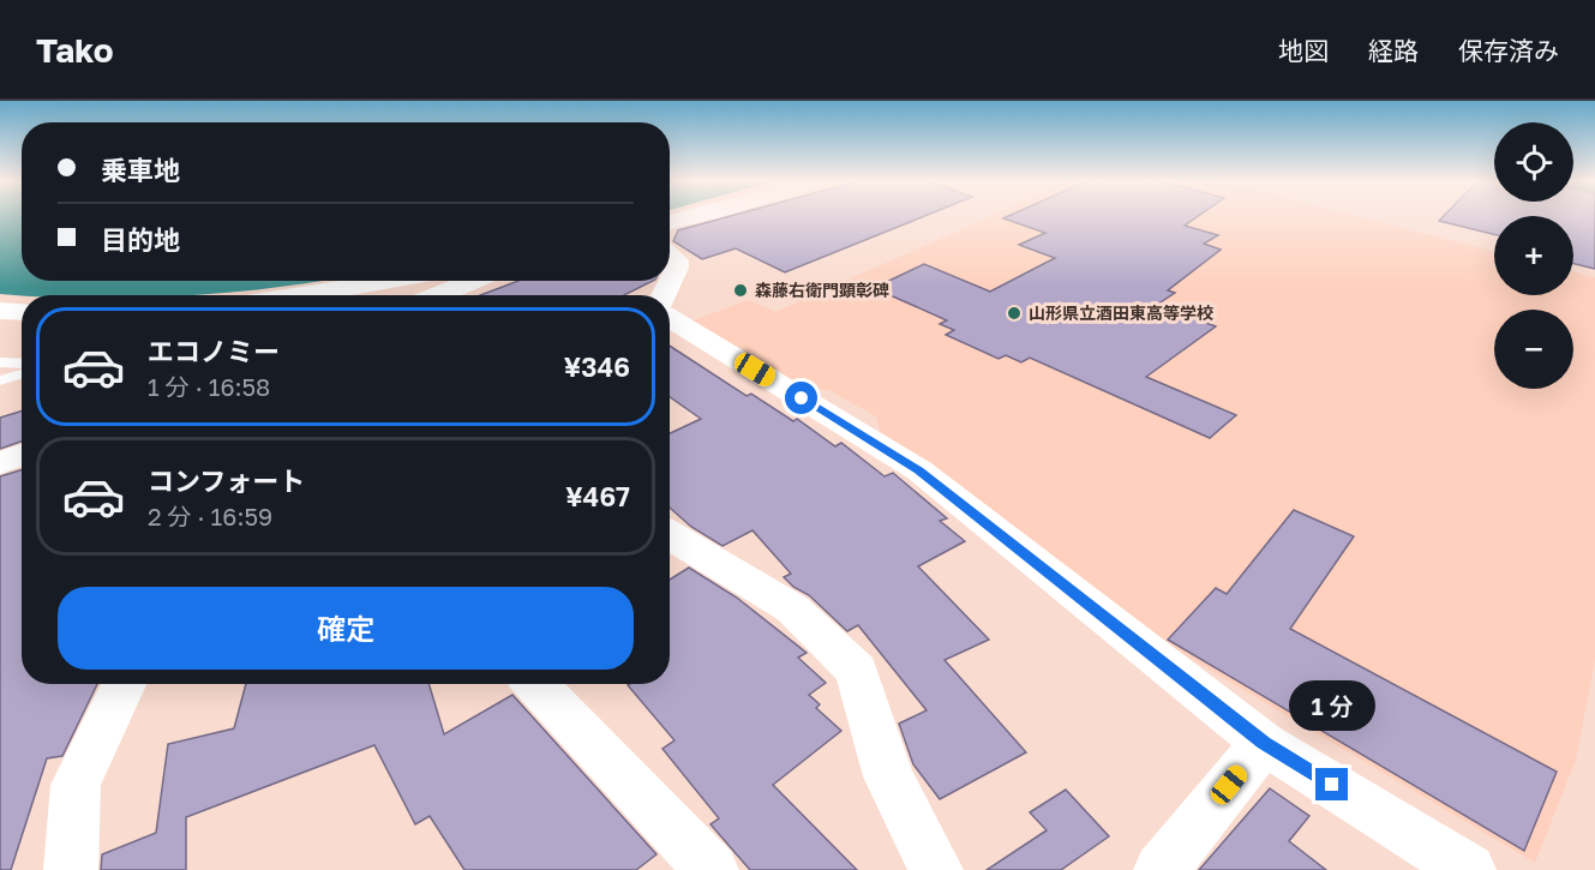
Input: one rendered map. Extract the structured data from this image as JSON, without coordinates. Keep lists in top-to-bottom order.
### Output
{
  "places": ["森藤右衛門顕彰碑", "山形県立酒田東高等学校"],
  "page": {
    "header": "Tako",
    "nav": ["地図", "経路", "保存済み"],
    "map_buttons": ["+", "−"],
    "banner": ["乗車地", "目的地"],
    "list": [
      {
        "name": "エコノミー",
        "note": "1 分 · 16:58",
        "value": "¥346"
      },
      {
        "name": "コンフォート",
        "note": "2 分 · 16:59",
        "value": "¥467"
      }
    ],
    "buttons": "確定",
    "bubble": "1 分"
  }
}
